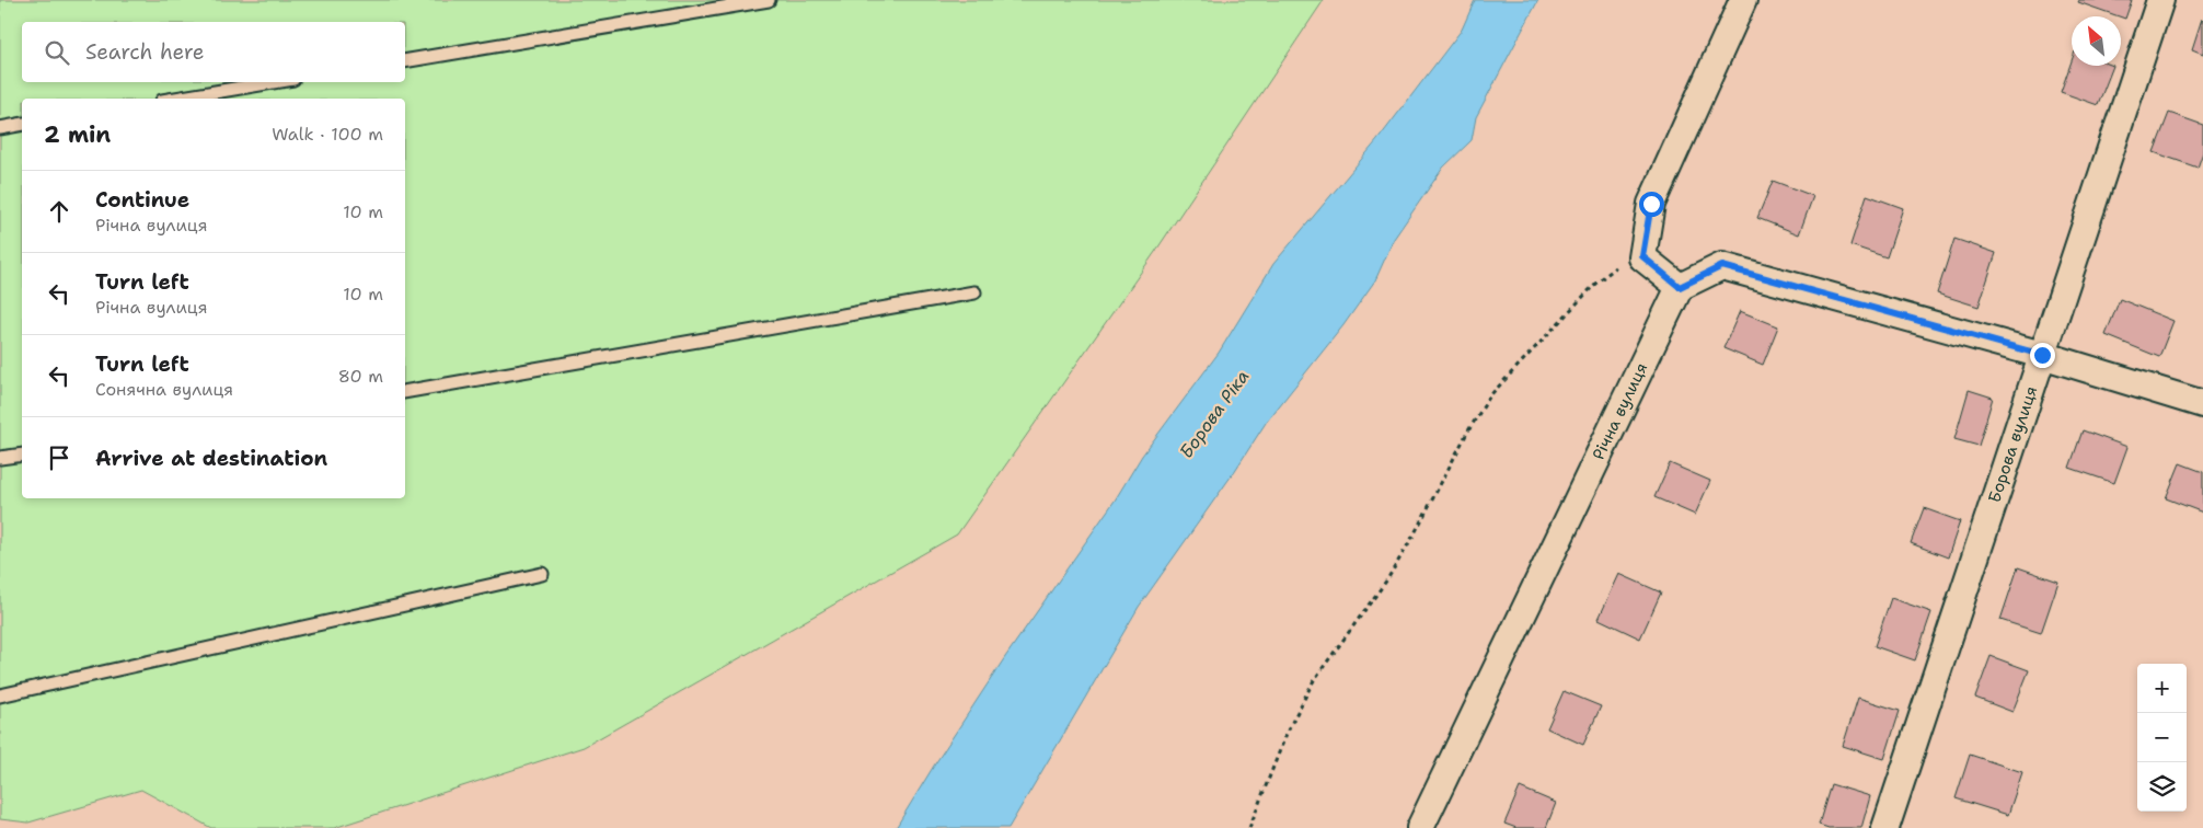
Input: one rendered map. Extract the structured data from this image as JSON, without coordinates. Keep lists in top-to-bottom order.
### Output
{
  "streets": {
    "street": ["Річна вулиця", "Борова вулиця"]
  },
  "water": ["Борова Ріка"],
  "north": "top left",
  "page": {
    "search": "Search here",
    "heading": ["2 min", "Walk · 100 m"],
    "list": [
      ["Continue", "Річна вулиця", "10 m"],
      ["Turn left", "Річна вулиця", "10 m"],
      ["Turn left", "Сонячна вулиця", "80 m"],
      "Arrive at destination"
    ],
    "map_buttons": ["+", "−"]
  }
}
